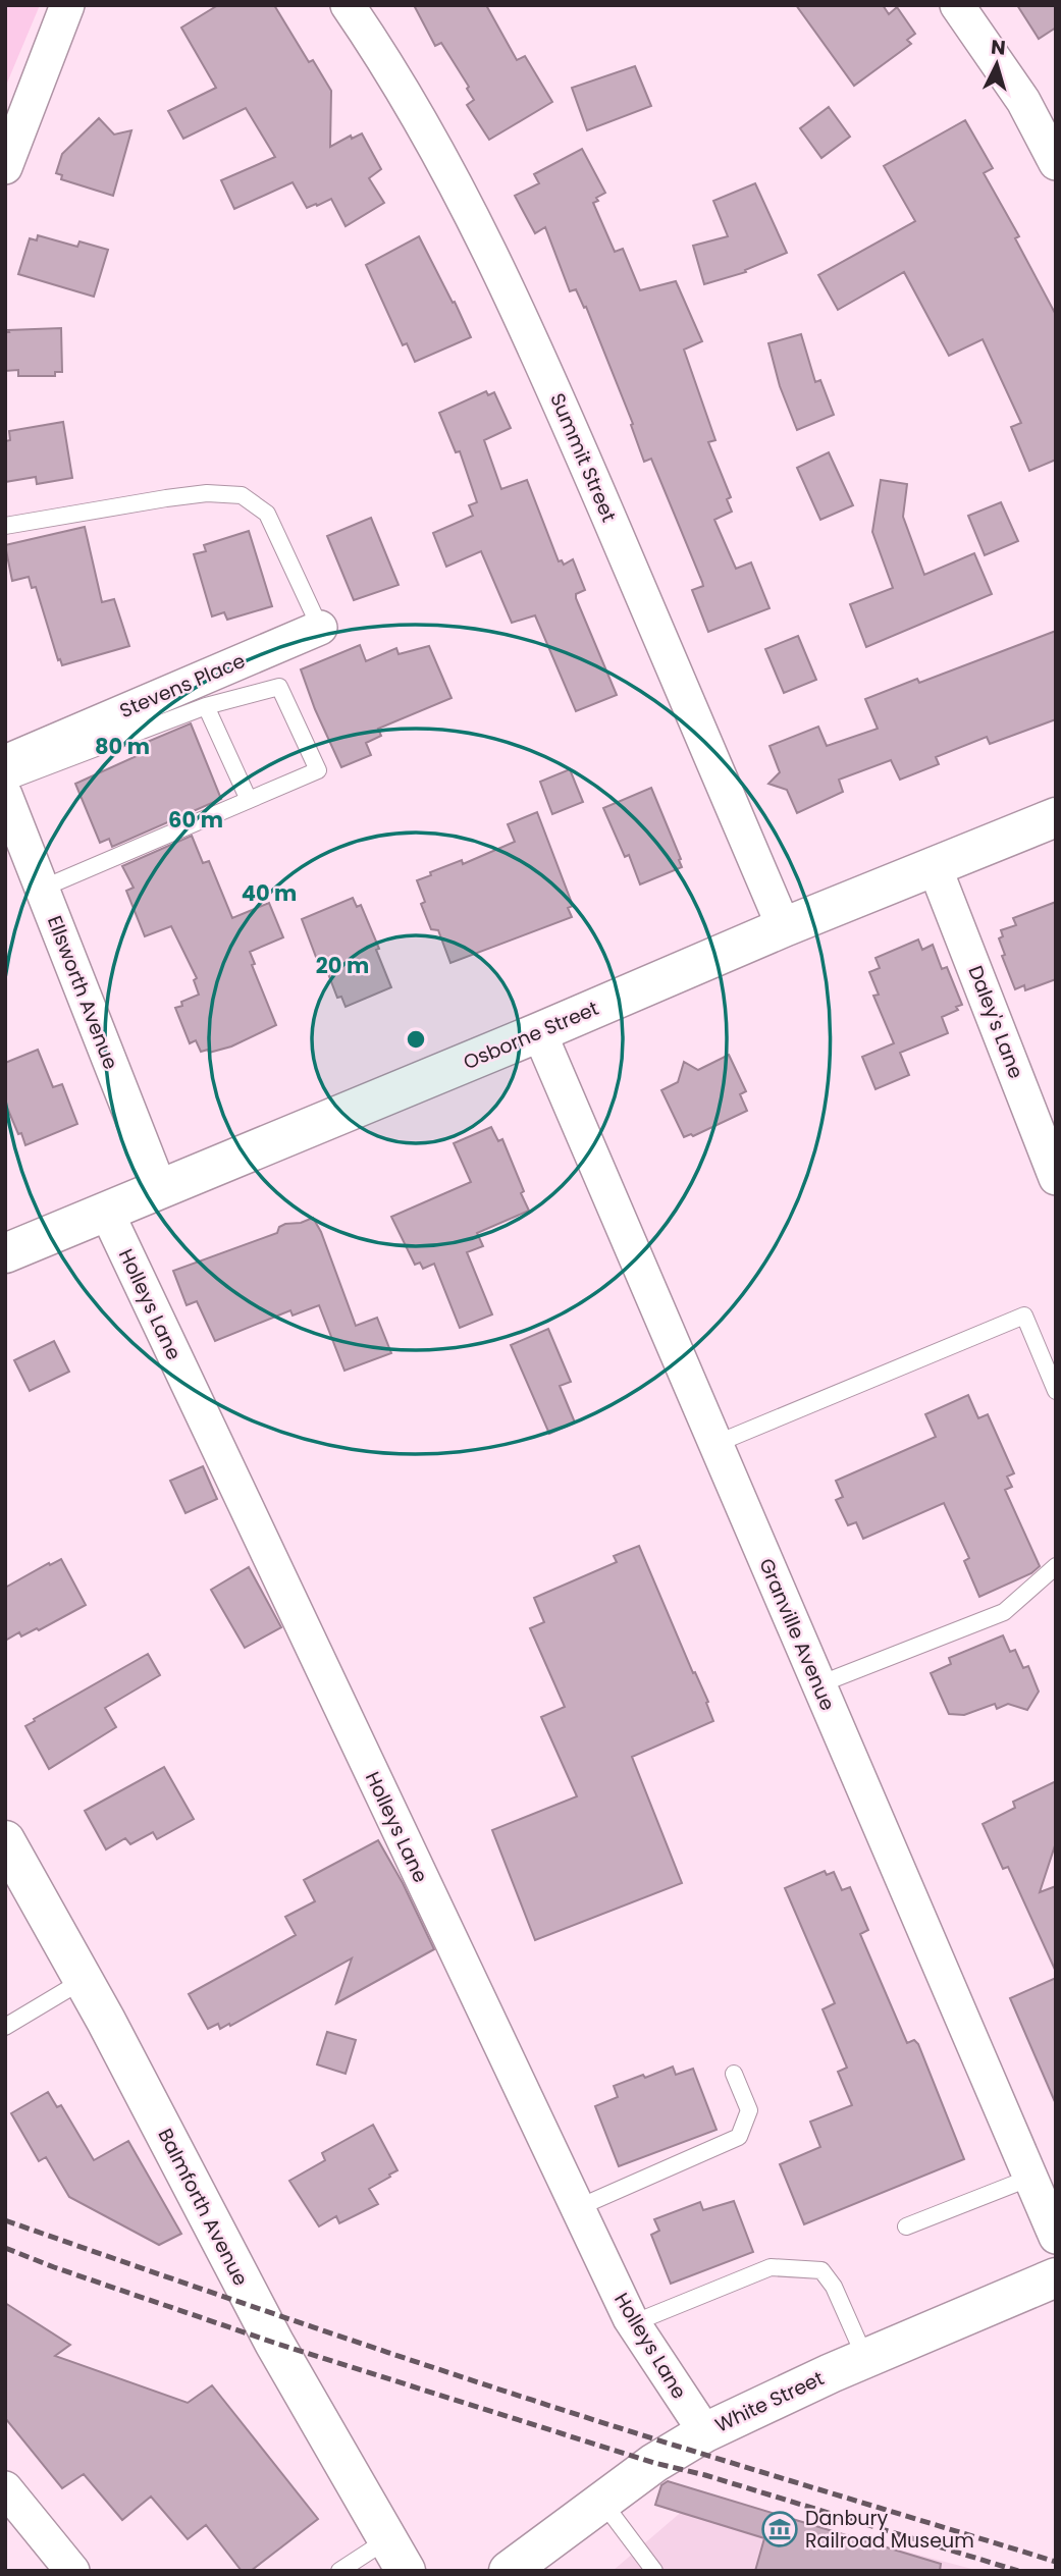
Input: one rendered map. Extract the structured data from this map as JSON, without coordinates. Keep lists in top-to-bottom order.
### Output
{
  "streets": {
    "main road": ["Osborne Street", "Balmforth Avenue", "White Street"],
    "street": [
      "Summit Street",
      "Stevens Place",
      "Ellsworth Avenue",
      "Daley's Lane",
      "Holleys Lane",
      "Granville Avenue"
    ]
  },
  "crossings": [
    ["Summit Street", "Osborne Street"],
    ["Ellsworth Avenue", "Osborne Street"],
    ["Daley's Lane", "Osborne Street"],
    ["Osborne Street", "Holleys Lane"],
    ["Osborne Street", "Granville Avenue"],
    ["Holleys Lane", "White Street"]
  ],
  "places": {
    "museum": ["Danbury Railroad Museum"]
  },
  "north": "top",
  "rings": [
    "80 m",
    "60 m",
    "40 m",
    "20 m"
  ]
}
